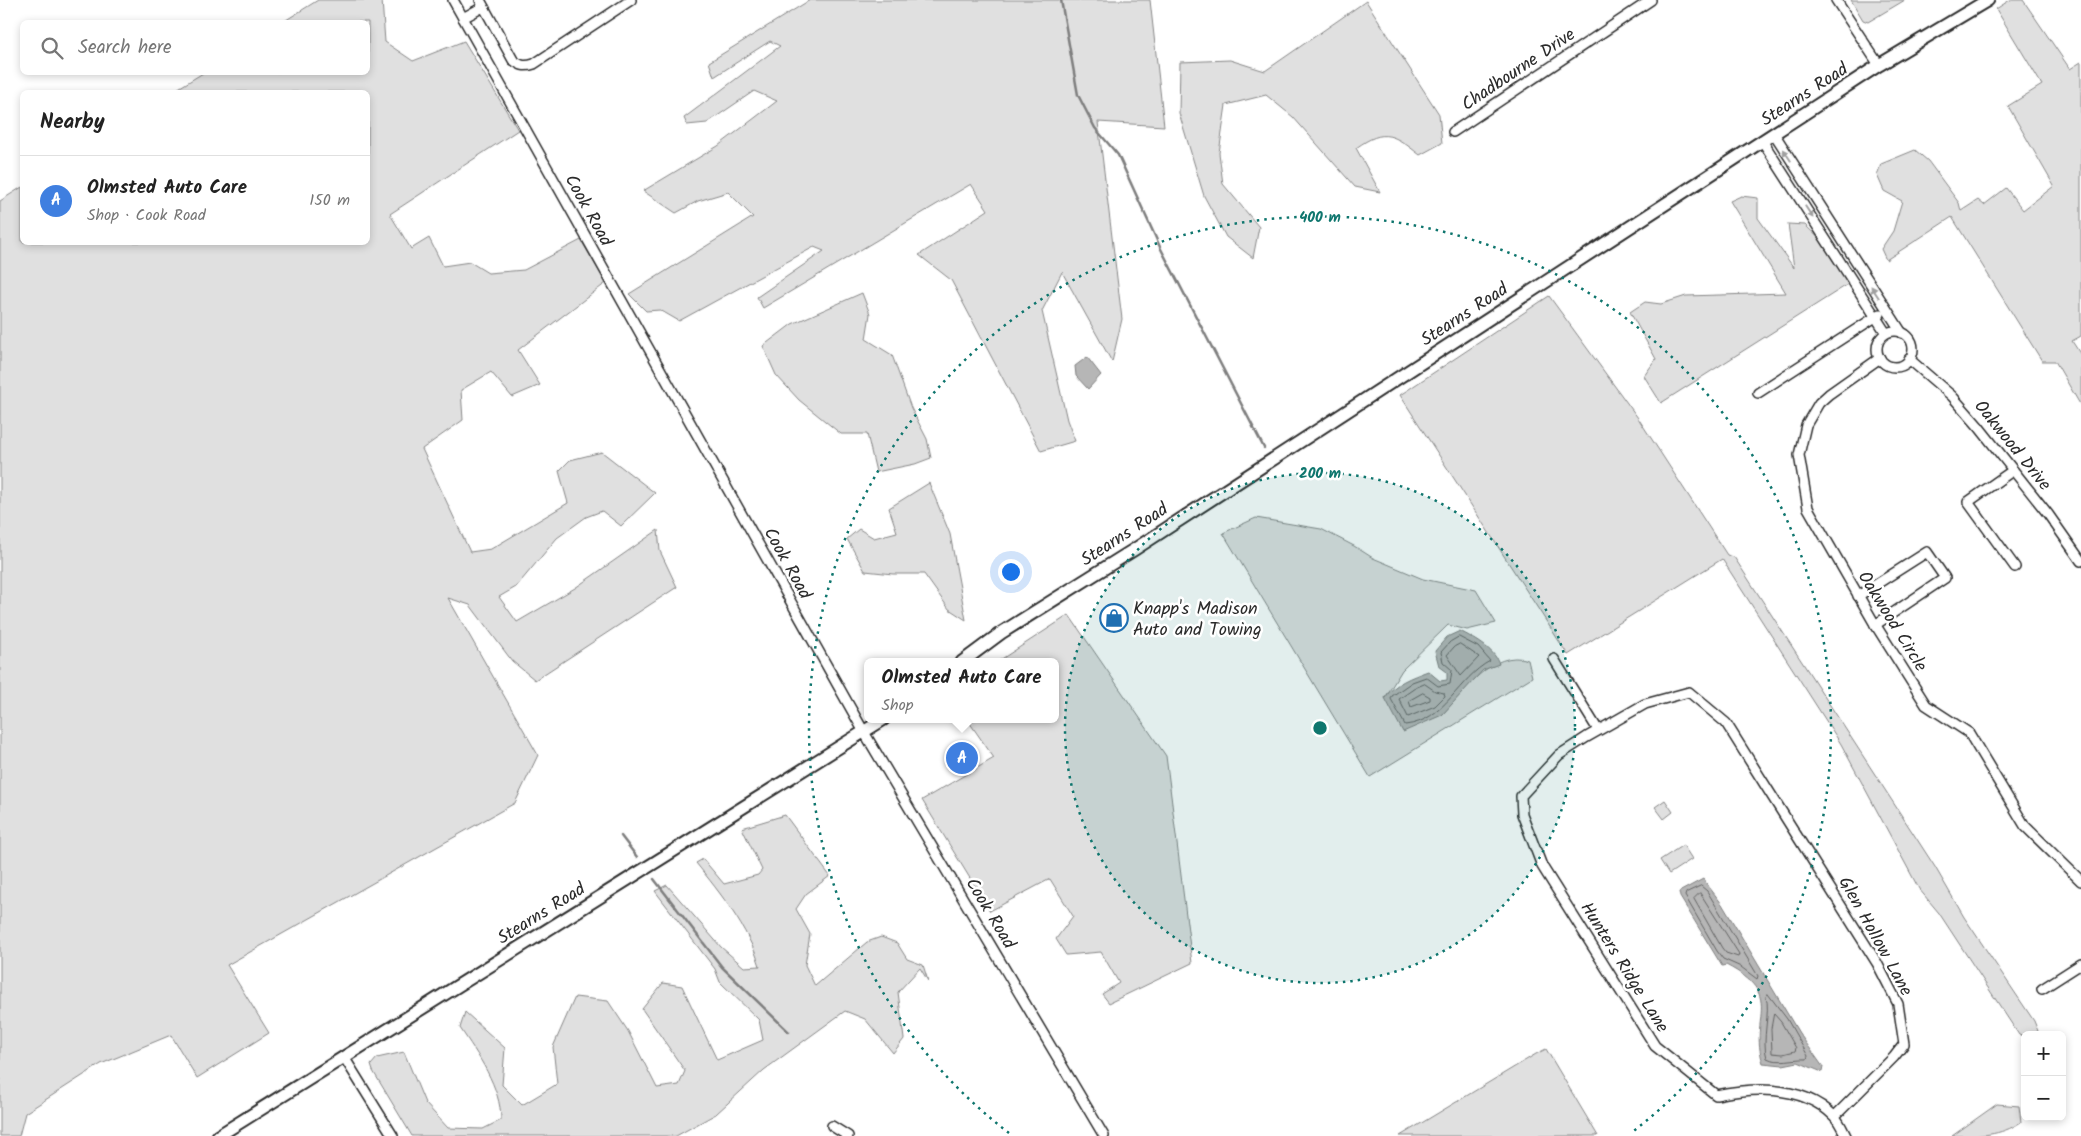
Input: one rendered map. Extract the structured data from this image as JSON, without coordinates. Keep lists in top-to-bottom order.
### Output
{
  "streets": {
    "main road": ["Stearns Road"],
    "street": [
      "Chadbourne Drive",
      "Cook Road",
      "Oakwood Drive",
      "Oakwood Circle",
      "Glen Hollow Lane",
      "Hunters Ridge Lane"
    ]
  },
  "crossings": [
    ["Stearns Road", "Cook Road"],
    ["Oakwood Drive", "Oakwood Circle"],
    ["Glen Hollow Lane", "Hunters Ridge Lane"]
  ],
  "places": {
    "shop": ["Knapp's Madison Auto and Towing"]
  },
  "page": {
    "search": "Search here",
    "heading": "Nearby",
    "list": [
      {
        "mark": "A",
        "name": "Olmsted Auto Care",
        "note": "Shop · Cook Road",
        "value": "150 m"
      }
    ],
    "popup": ["Olmsted Auto Care", "Shop"],
    "pins": "A",
    "map_buttons": ["+", "−"]
  },
  "rings": ["400 m", "200 m"]
}
